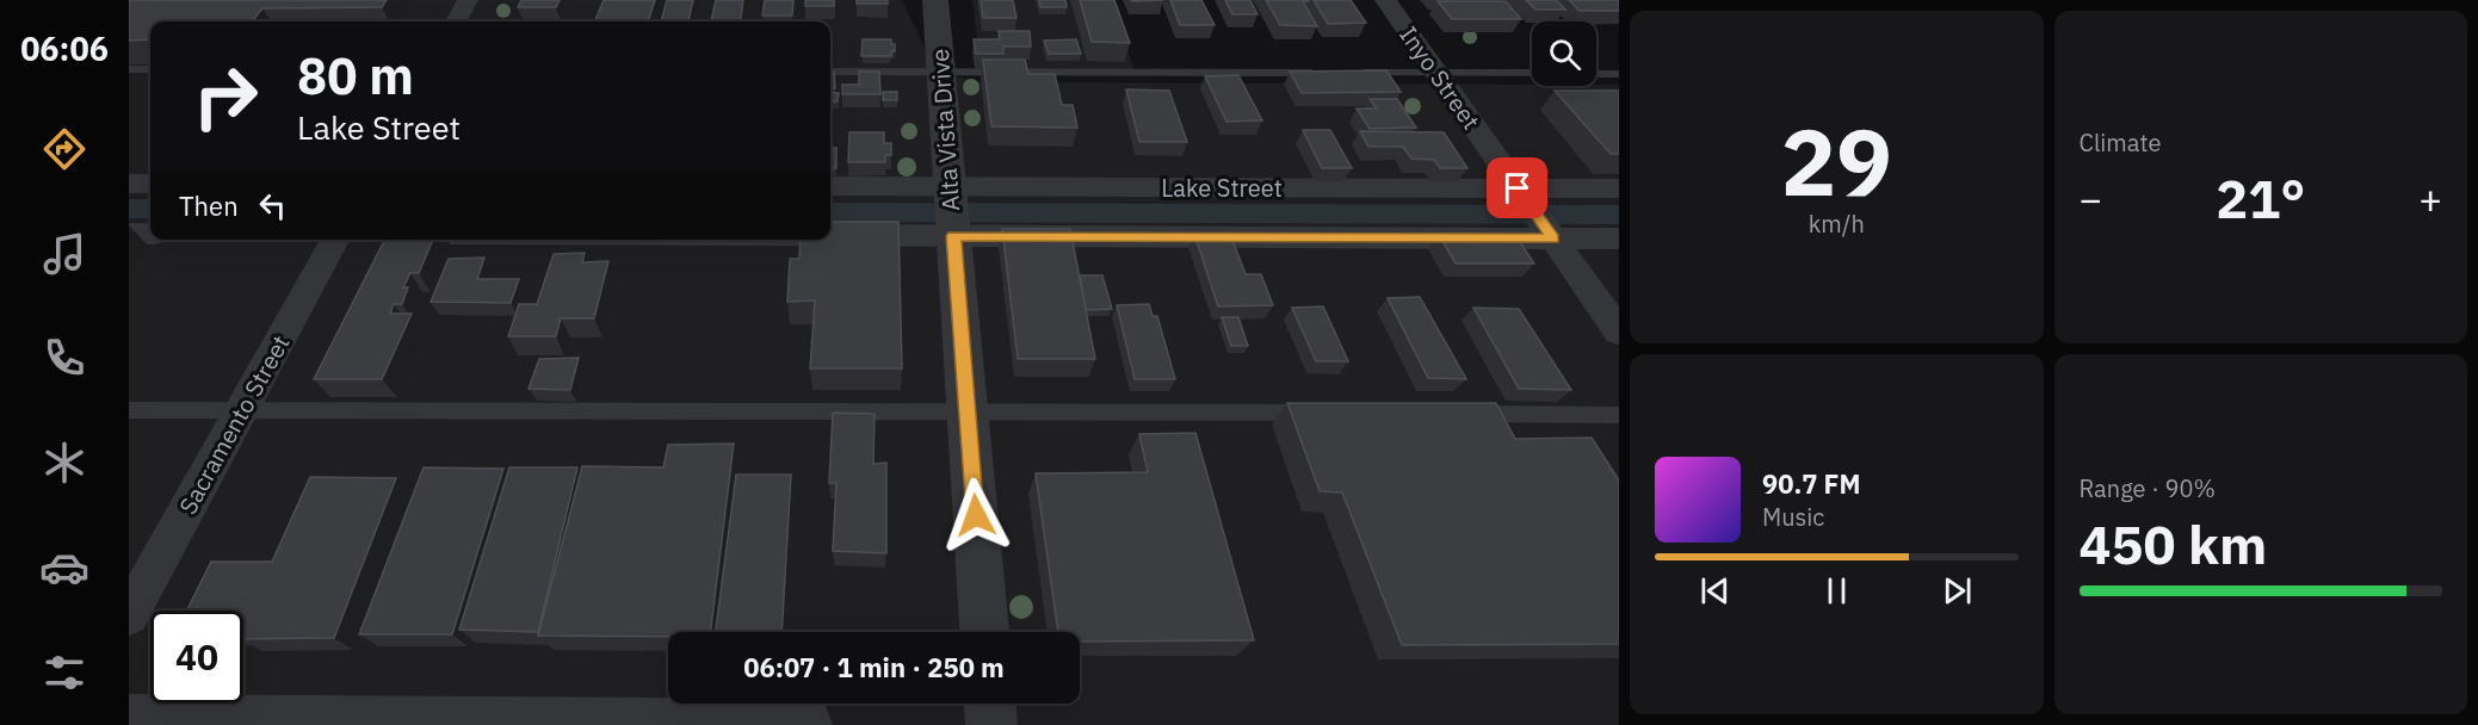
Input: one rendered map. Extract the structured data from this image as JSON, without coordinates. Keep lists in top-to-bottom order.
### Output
{
  "streets": {
    "street": [
      "Inyo Street",
      "Alta Vista Drive",
      "Lake Street",
      "Sacramento Street"
    ]
  },
  "crossings": [
    ["Inyo Street", "Lake Street"],
    ["Alta Vista Drive", "Lake Street"]
  ],
  "page": {
    "tabs": "06:06",
    "tile": [
      ["29", "km/h"],
      "Climate",
      ["Range · 90%", "450 km"]
    ],
    "turn": ["80 m", "Lake Street"],
    "heat": ["−", "21°", "+"],
    "then": "Then",
    "song": ["90.7 FM", "Music"],
    "limit": "40",
    "trip": "06:07 · 1 min · 250 m"
  }
}
